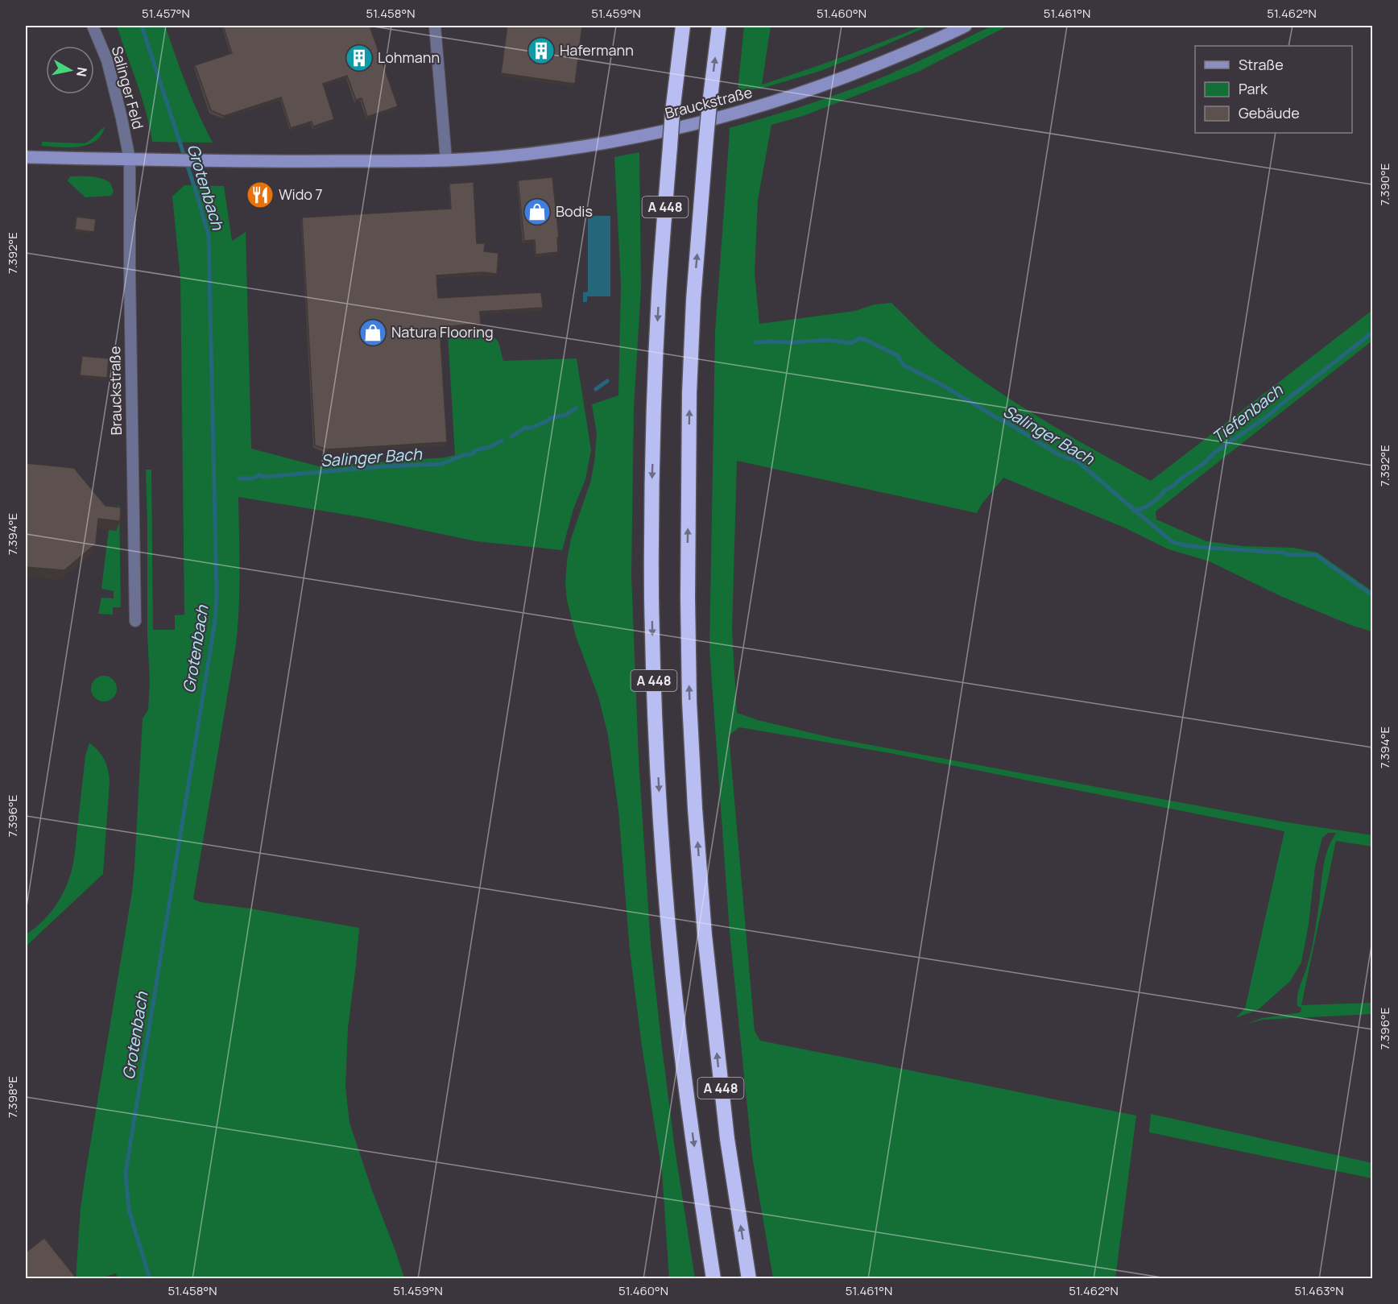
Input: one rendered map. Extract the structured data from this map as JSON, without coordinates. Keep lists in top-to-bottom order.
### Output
{
  "streets": {
    "highway": ["A 448"],
    "street": ["Salinger Feld", "Brauckstraße"]
  },
  "crossings": [
    ["Salinger Feld", "Brauckstraße"]
  ],
  "water": ["Grotenbach", "Tiefenbach", "Salinger Bach"],
  "places": {
    "building": ["Hafermann", "Lohmann"],
    "restaurant": ["Wido 7"],
    "shop": ["Bodis", "Natura Flooring"]
  },
  "legend": ["Straße", "Park", "Gebäude"],
  "north": "right",
  "coordinates": [
    "51.457°N",
    "51.458°N",
    "51.459°N",
    "51.460°N",
    "51.461°N",
    "51.462°N",
    "7.390°E",
    "7.392°E",
    "7.394°E",
    "7.396°E",
    "7.398°E",
    "51.463°N"
  ]
}
